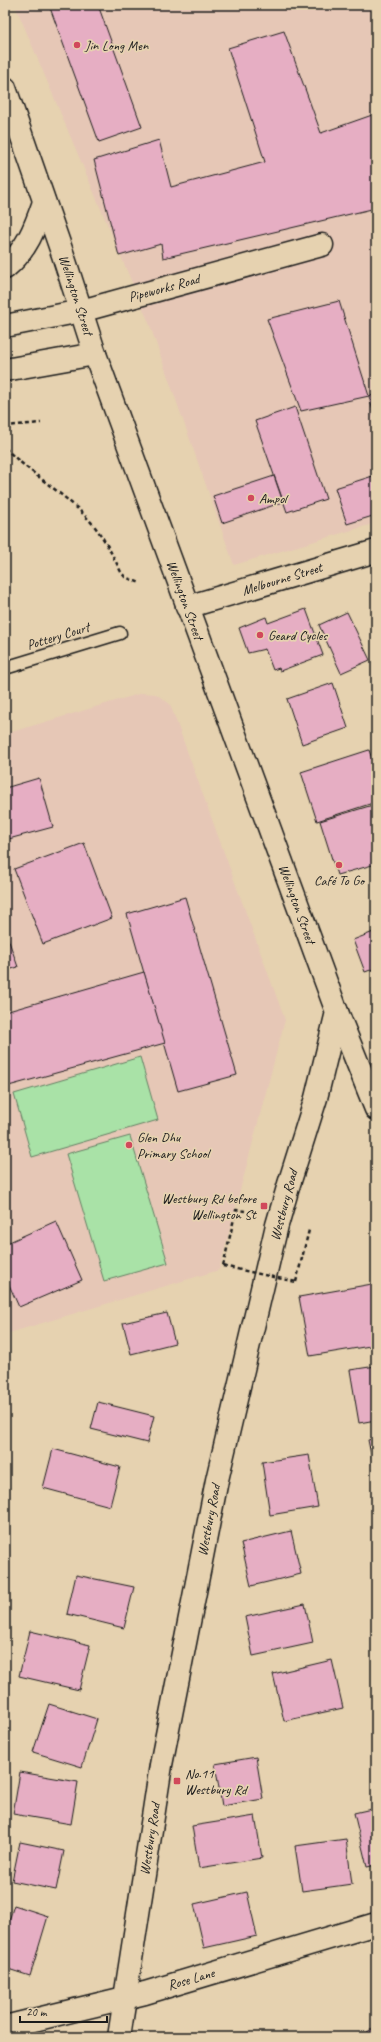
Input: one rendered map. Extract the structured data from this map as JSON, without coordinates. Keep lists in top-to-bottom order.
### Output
{
  "streets": {
    "main road": [
      "Pipeworks Road",
      "Wellington Street",
      "Melbourne Street",
      "Westbury Road",
      "Rose Lane"
    ],
    "lane": ["Pottery Court"]
  },
  "crossings": [
    ["Pipeworks Road", "Wellington Street"],
    ["Wellington Street", "Melbourne Street"],
    ["Wellington Street", "Westbury Road"],
    ["Westbury Road", "Rose Lane"]
  ],
  "places": {
    "other": [
      "Jin Long Men",
      "Ampol",
      "Geard Cycles",
      "Café To Go",
      "Glen Dhu Primary School"
    ],
    "transit": ["Westbury Rd before Wellington St", "No.11 Westbury Rd"]
  },
  "scale_bar": "20 m"
}
